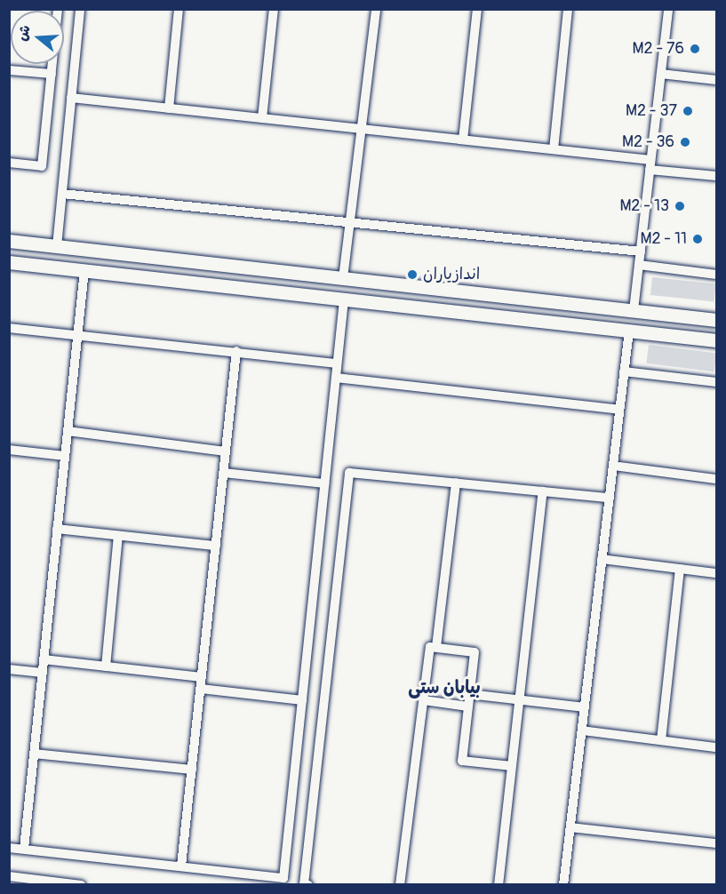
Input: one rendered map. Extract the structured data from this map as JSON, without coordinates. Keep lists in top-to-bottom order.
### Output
{
  "districts": ["بیابان ستی"],
  "places": [
    "M2 - 76",
    "M2 - 37",
    "M2 - 36",
    "M2 - 13",
    "M2 - 11",
    "اندازياران"
  ],
  "north": "left"
}
